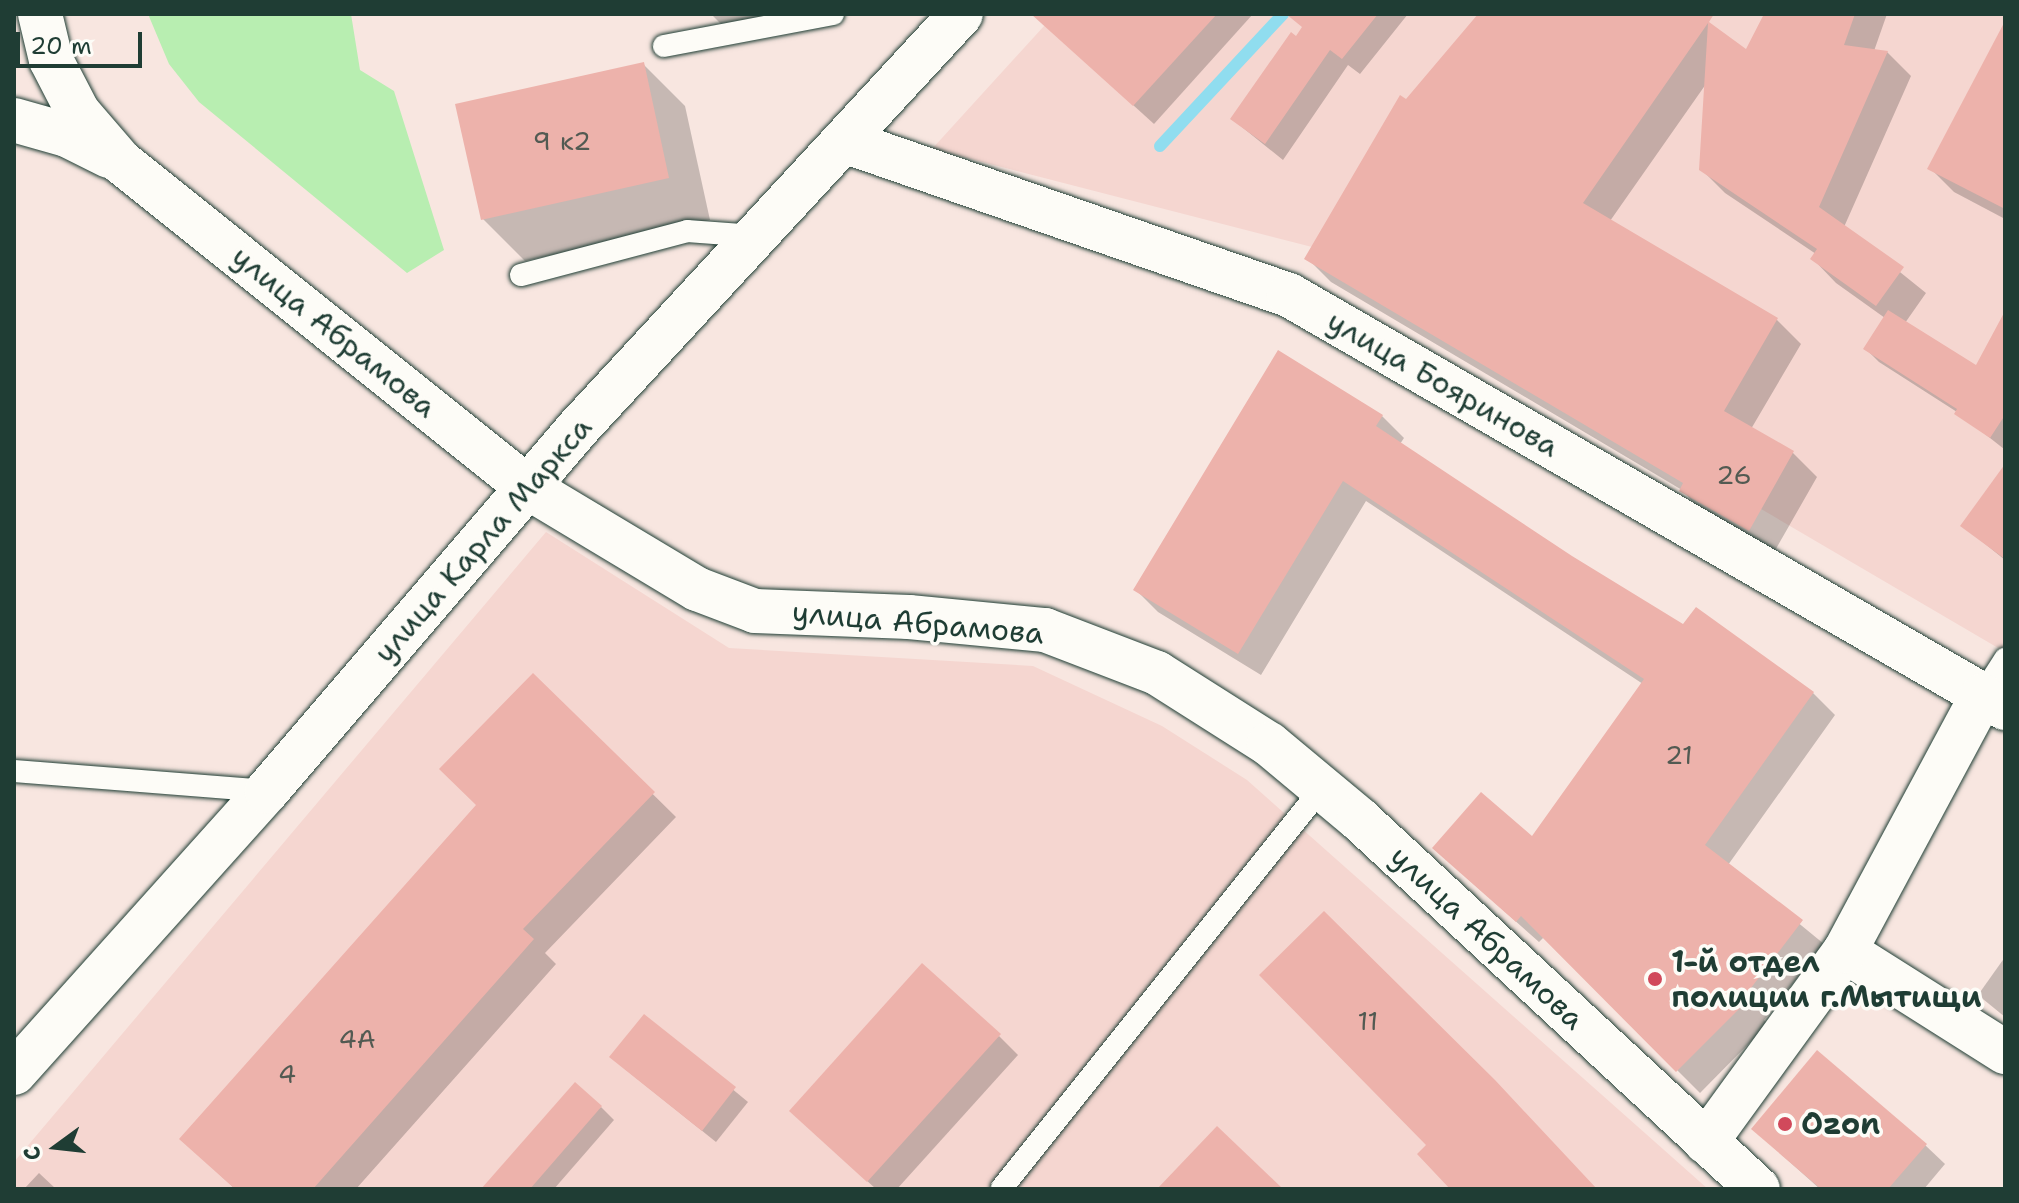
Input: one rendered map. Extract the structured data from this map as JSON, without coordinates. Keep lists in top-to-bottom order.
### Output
{
  "streets": {
    "street": ["улица Абрамова", "улица Бояринова", "улица Карла Маркса"]
  },
  "crossings": [
    ["улица Абрамова", "улица Карла Маркса"],
    ["улица Бояринова", "улица Карла Маркса"]
  ],
  "places": ["1-й отдел полиции г.Мытищи", "Ozon"],
  "house_numbers": [
    "9 к2",
    "26",
    "21",
    "11",
    "4А",
    "4"
  ],
  "scale_bar": "20 m",
  "north": "left"
}
